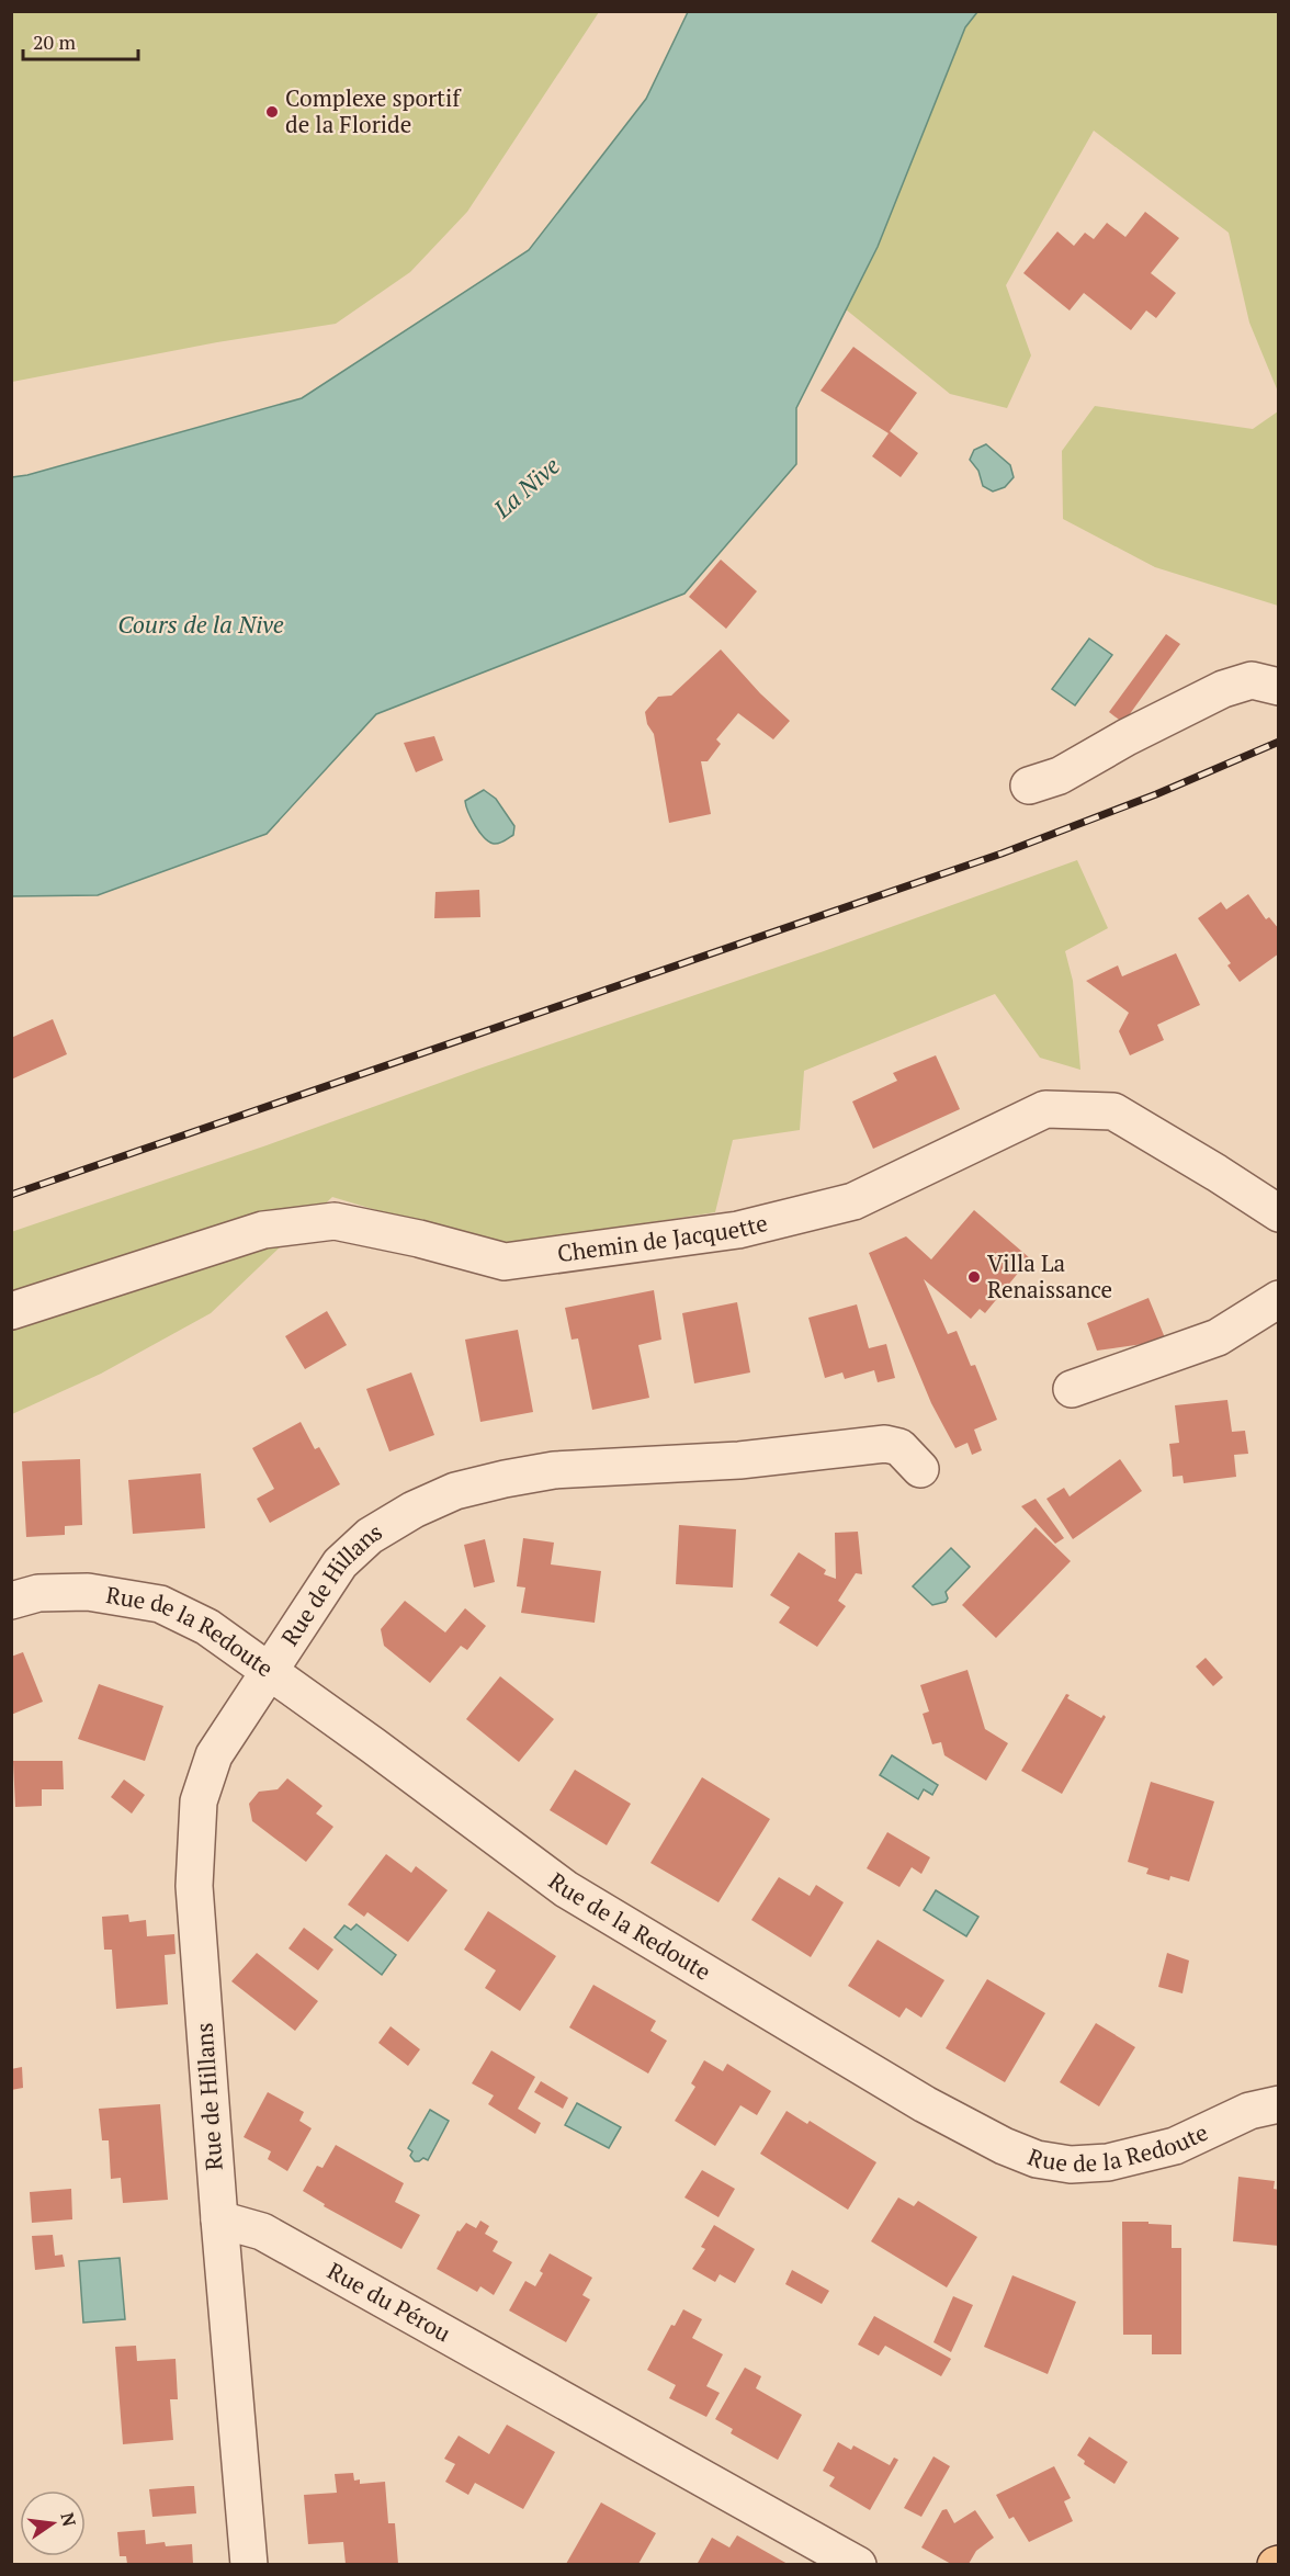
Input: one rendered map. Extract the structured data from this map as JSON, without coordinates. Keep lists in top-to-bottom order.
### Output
{
  "streets": {
    "street": [
      "Chemin de Jacquette",
      "Rue de Hillans",
      "Rue de la Redoute",
      "Rue du Pérou"
    ]
  },
  "crossings": [
    ["Rue de Hillans", "Rue de la Redoute"],
    ["Rue de Hillans", "Rue du Pérou"]
  ],
  "water": ["La Nive", "Cours de la Nive"],
  "places": ["Complexe sportif de la Floride", "Villa La Renaissance"],
  "scale_bar": "20 m",
  "north": "right"
}
